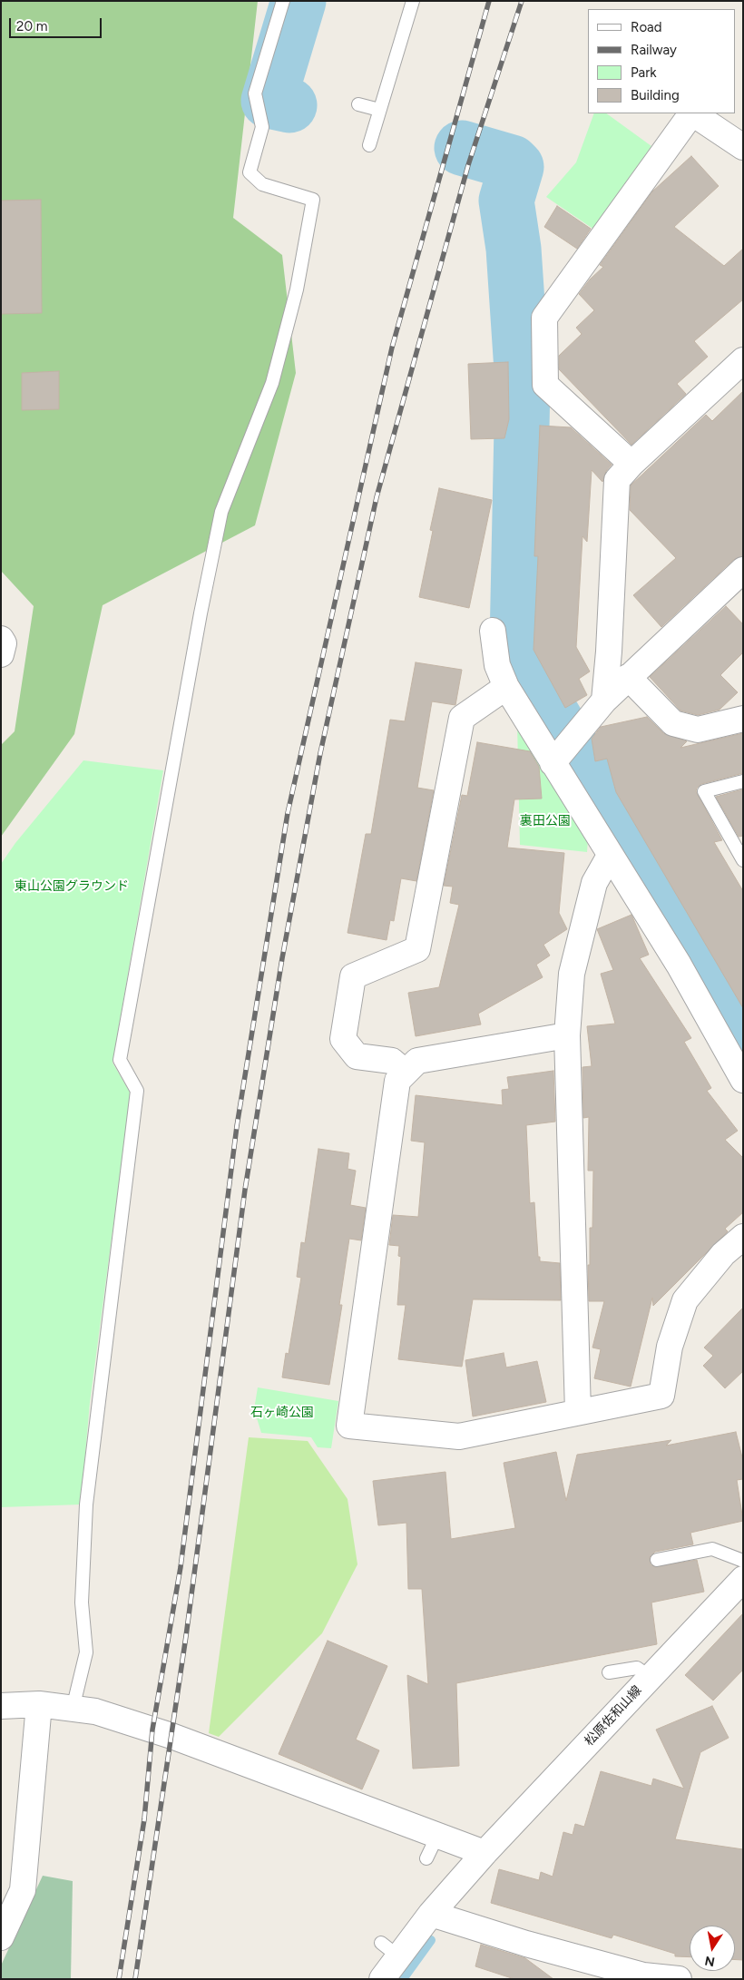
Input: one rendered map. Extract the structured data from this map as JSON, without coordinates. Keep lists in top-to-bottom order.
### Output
{
  "streets": {
    "street": ["松原佐和山線"]
  },
  "parks": ["裏田公園", "東山公園グラウンド", "石ヶ崎公園"],
  "legend": [
    "Road",
    "Railway",
    "Park",
    "Building"
  ],
  "scale_bar": "20 m",
  "north": "bottom"
}
